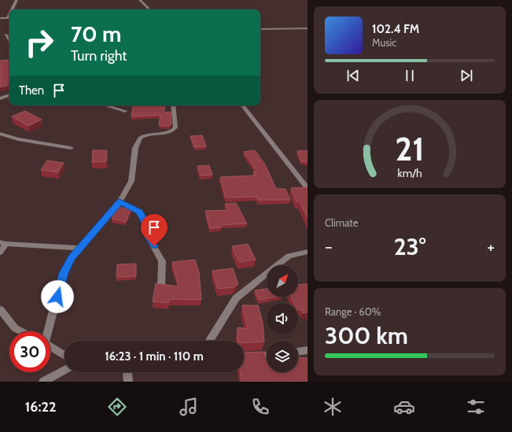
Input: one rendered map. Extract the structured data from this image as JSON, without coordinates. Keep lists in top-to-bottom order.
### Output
{
  "north": "top right",
  "page": {
    "turn": ["70 m", "Turn right"],
    "song": ["102.4 FM", "Music"],
    "then": "Then",
    "tile": [
      "Climate",
      ["Range · 60%", "300 km"]
    ],
    "heat": ["−", "23°", "+"],
    "limit": "30",
    "trip": "16:23 · 1 min · 110 m",
    "tabs": "16:22",
    "gauge": ["21", "km/h"]
  }
}
